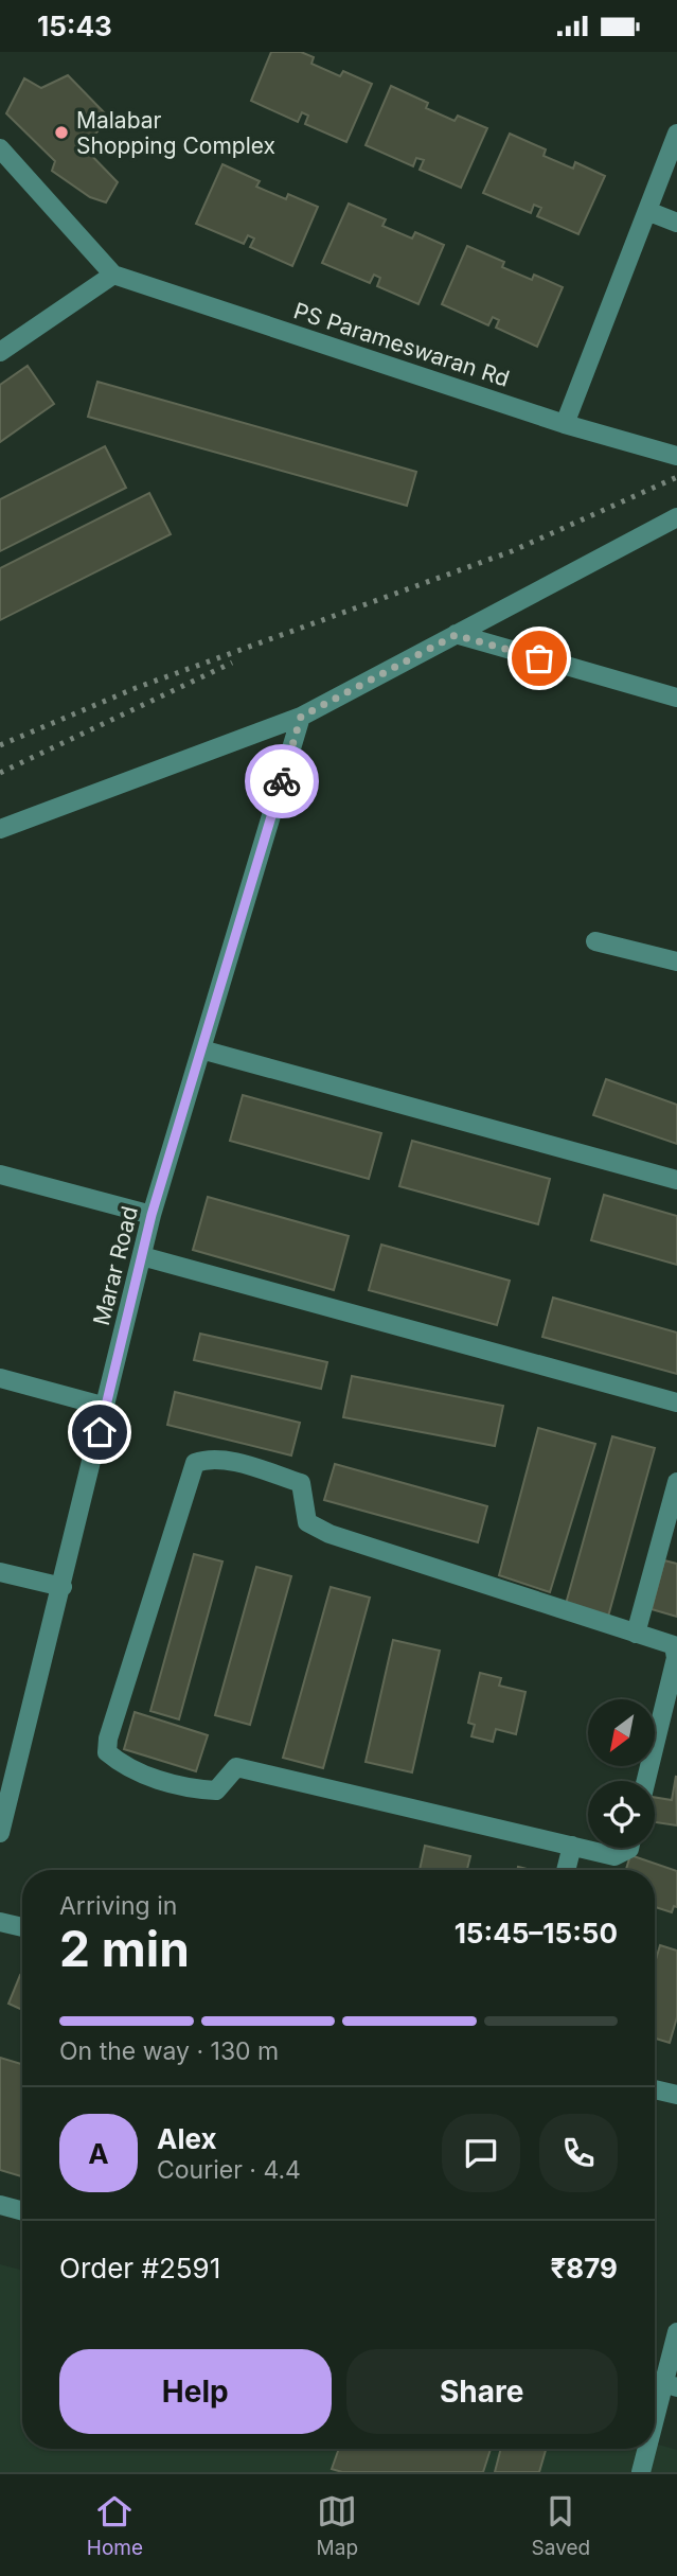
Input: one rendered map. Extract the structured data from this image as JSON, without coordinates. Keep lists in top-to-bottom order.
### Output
{
  "streets": {
    "street": ["PS Parameswaran Rd", "Marar Road"]
  },
  "places": ["Malabar Shopping Complex"],
  "north": "bottom left",
  "page": {
    "status": "15:43",
    "heading": ["2 min", "Arriving in", "15:45–15:50"],
    "panel": [
      "Alex",
      "Courier · 4.4",
      "Order #2591",
      "₹879"
    ],
    "bar": "On the way · 130 m",
    "round": "A",
    "buttons": ["Help", "Share"],
    "tabs": ["Home", "Map", "Saved"]
  }
}
